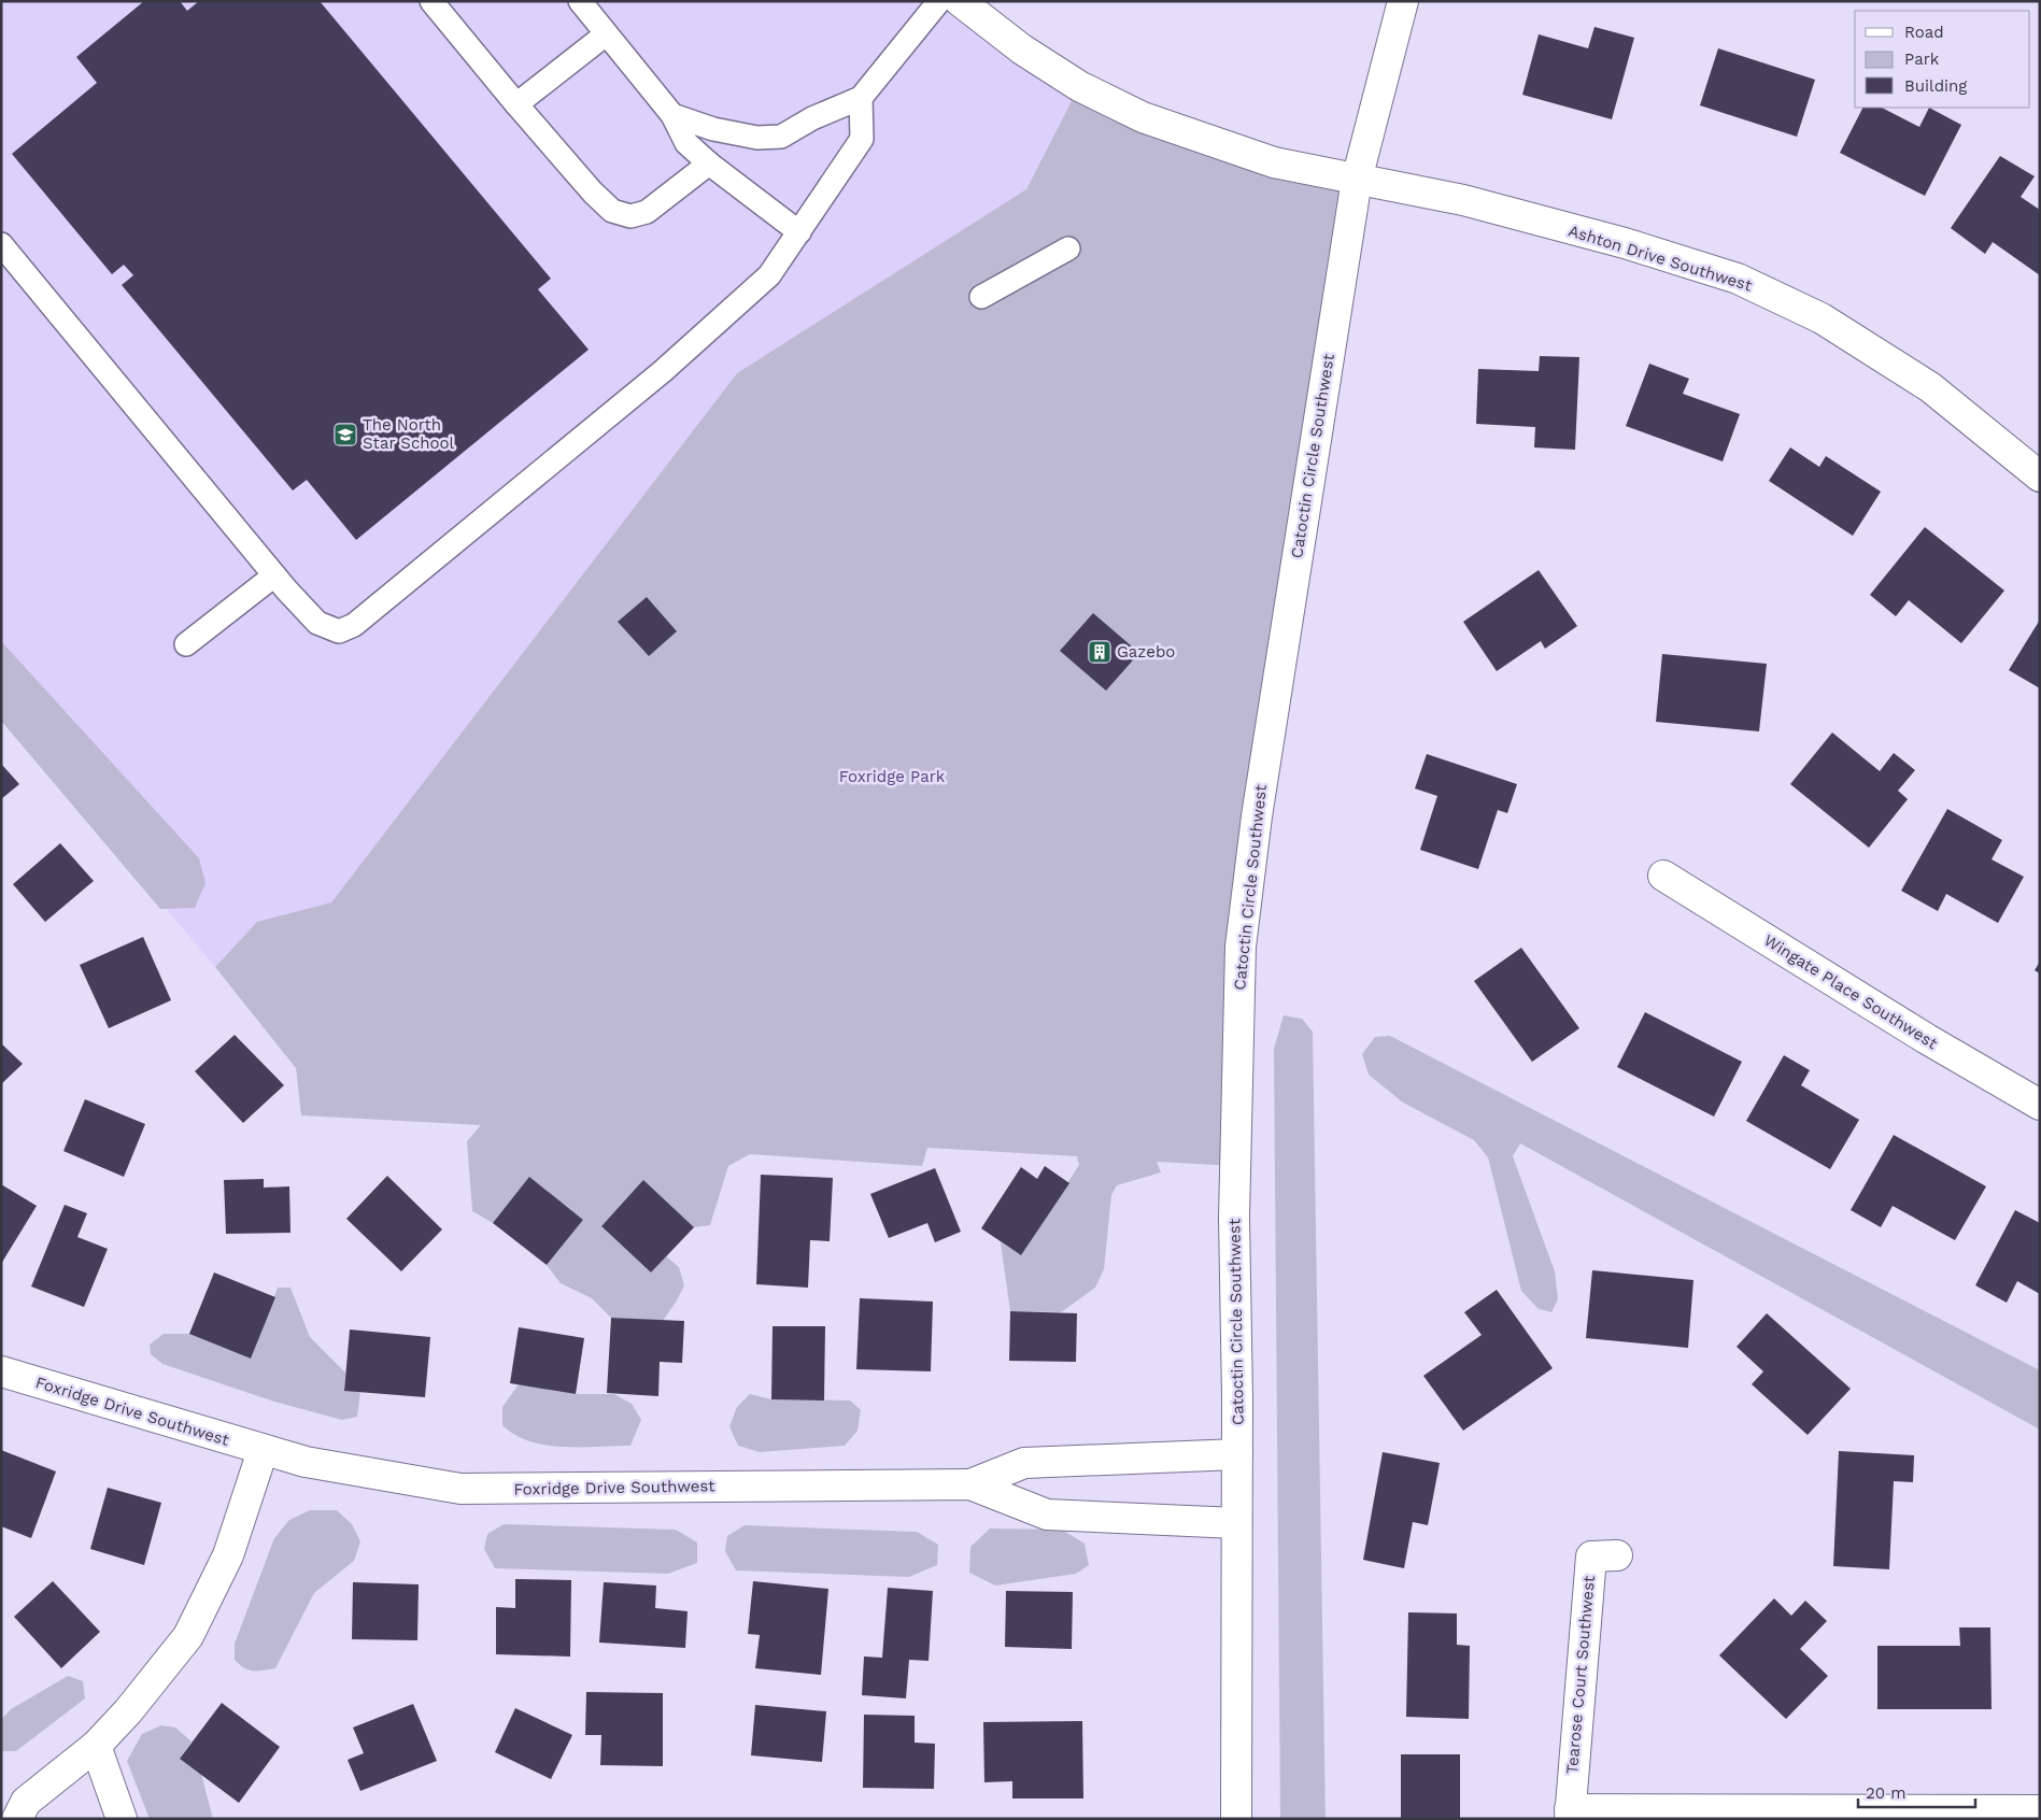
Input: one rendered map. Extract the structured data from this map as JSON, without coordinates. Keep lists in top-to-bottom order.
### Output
{
  "streets": {
    "street": [
      "Ashton Drive Southwest",
      "Catoctin Circle Southwest",
      "Wingate Place Southwest",
      "Foxridge Drive Southwest",
      "Tearose Court Southwest"
    ]
  },
  "crossings": [
    ["Ashton Drive Southwest", "Catoctin Circle Southwest"],
    ["Catoctin Circle Southwest", "Foxridge Drive Southwest"]
  ],
  "parks": ["Foxridge Park"],
  "places": {
    "school or university": ["The North Star School"],
    "building": ["Gazebo"]
  },
  "legend": ["Road", "Park", "Building"],
  "scale_bar": "20 m"
}
